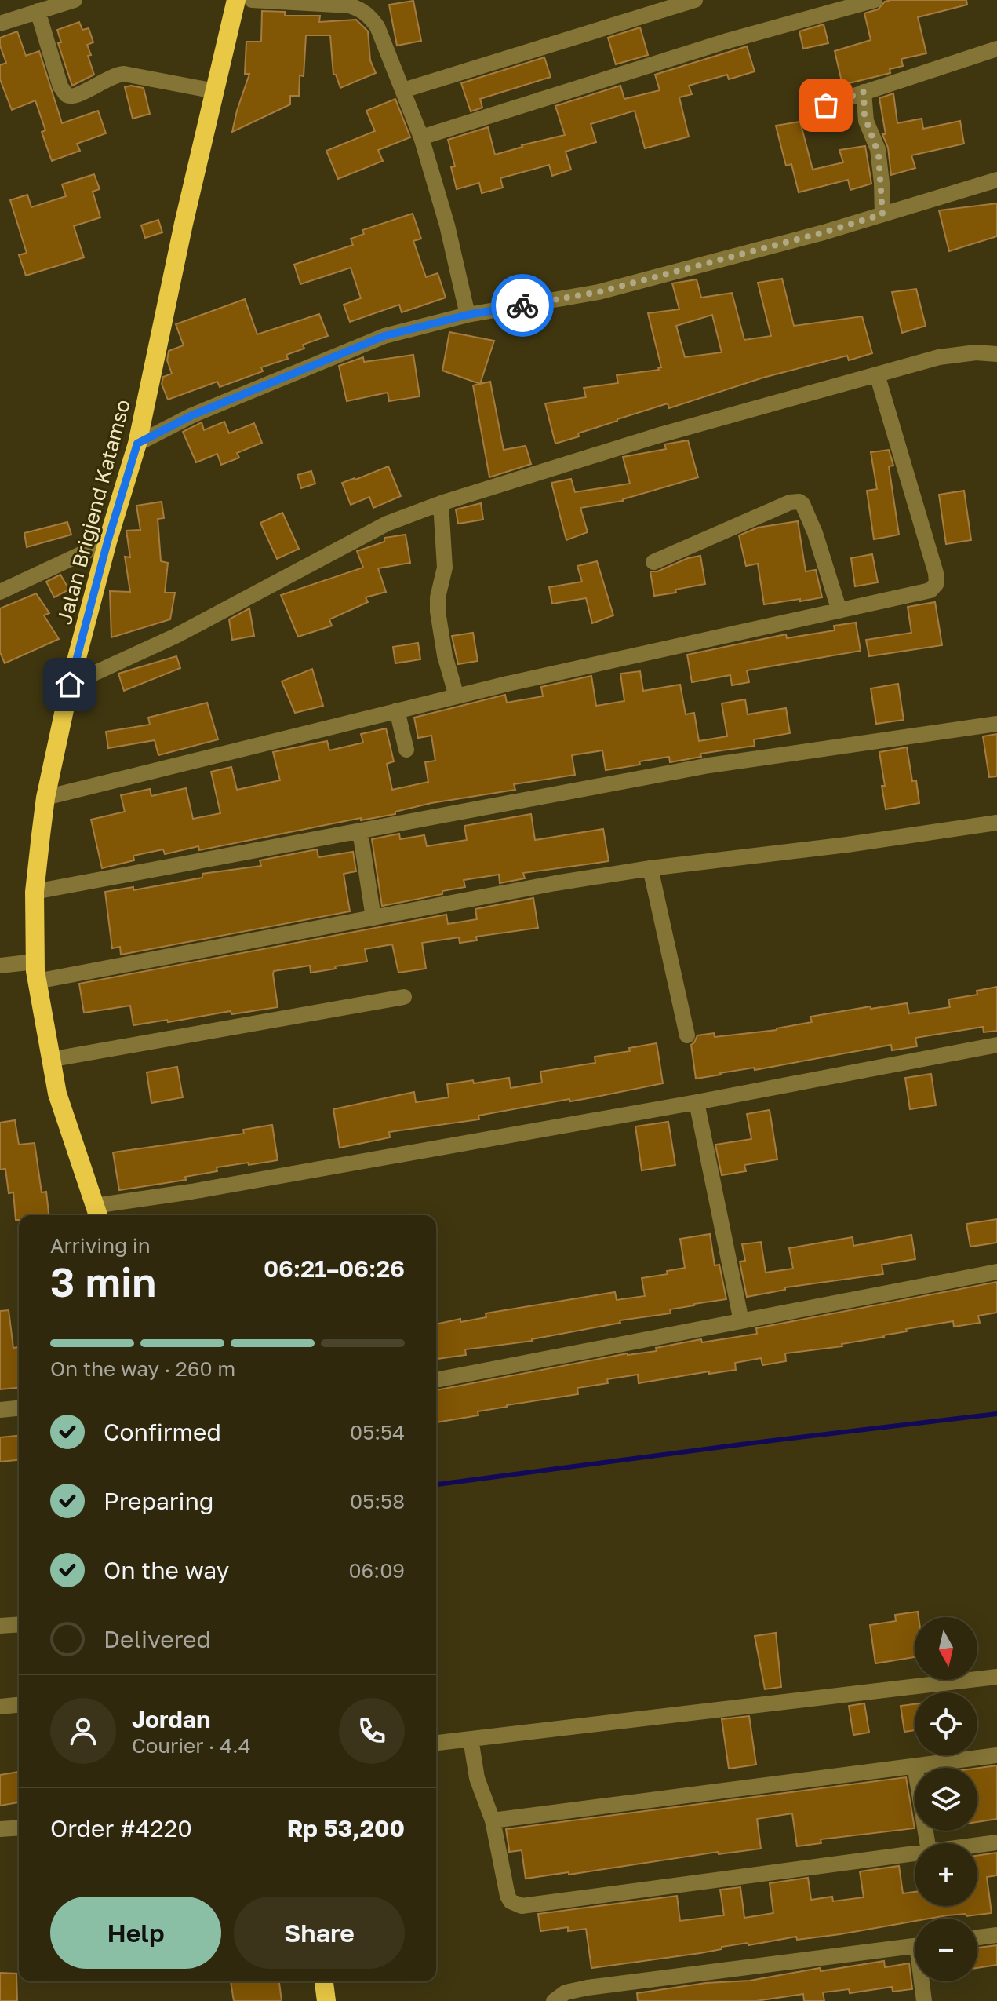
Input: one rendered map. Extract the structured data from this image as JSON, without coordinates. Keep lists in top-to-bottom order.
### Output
{
  "streets": {
    "highway": ["Jalan Brigjend Katamso"]
  },
  "north": "bottom",
  "page": {
    "heading": ["3 min", "Arriving in", "06:21–06:26"],
    "panel": [
      "Jordan",
      "Courier · 4.4",
      "Order #4220",
      "Rp 53,200"
    ],
    "bar": "On the way · 260 m",
    "list": [
      ["Confirmed", "05:54"],
      ["Preparing", "05:58"],
      ["On the way", "06:09"],
      "Delivered"
    ],
    "map_buttons": ["+", "−"],
    "buttons": ["Help", "Share"]
  }
}
